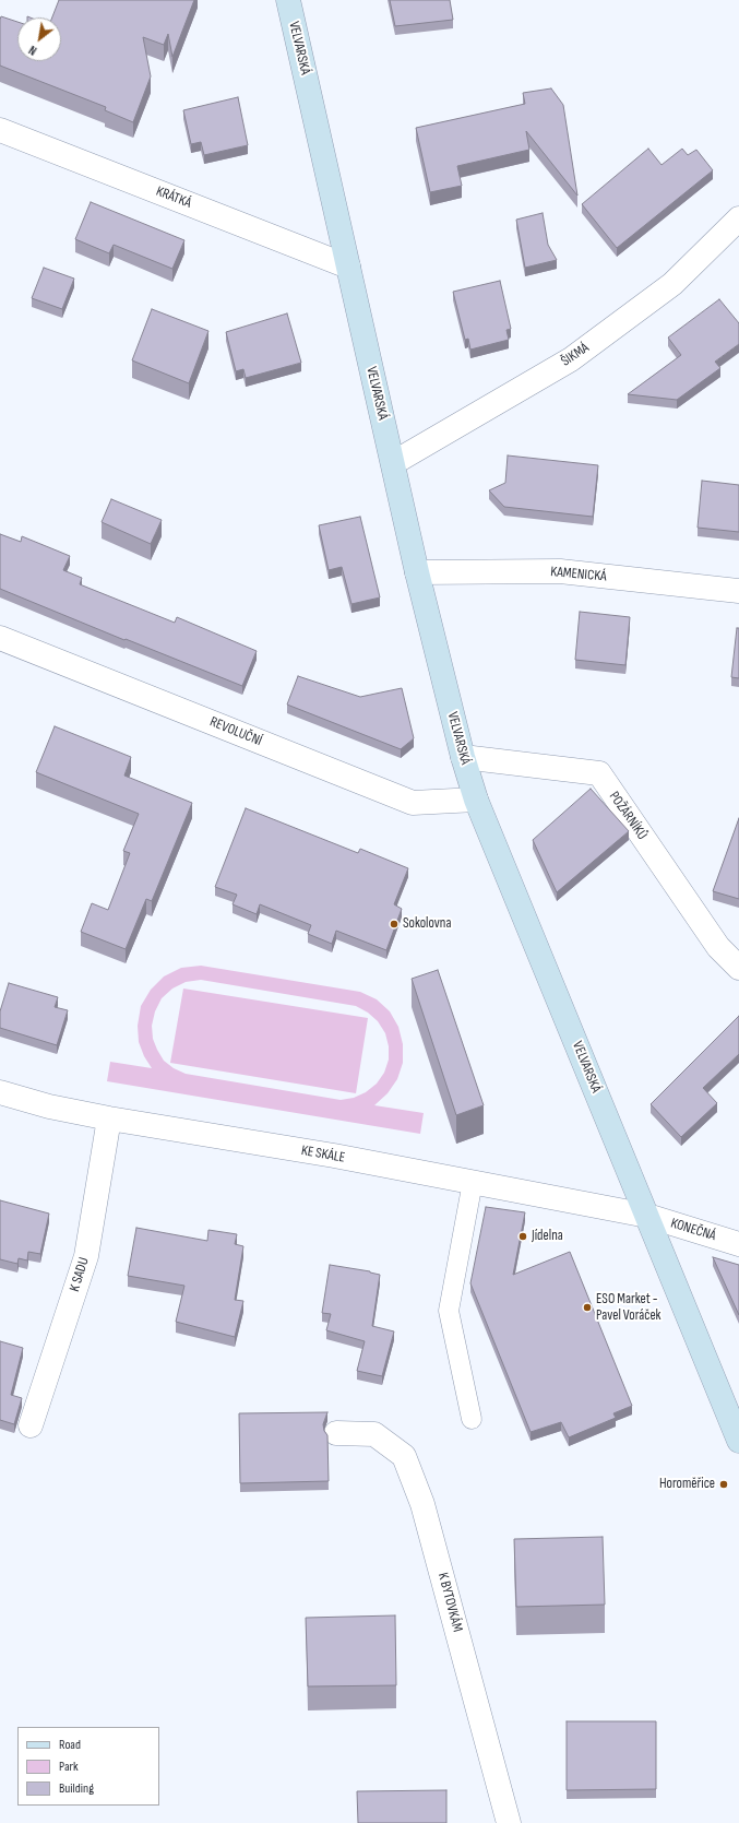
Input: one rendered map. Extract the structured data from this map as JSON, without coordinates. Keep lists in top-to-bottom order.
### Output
{
  "streets": {
    "main road": ["VELVARSKÁ"],
    "street": [
      "KRÁTKÁ",
      "ŠIKMÁ",
      "KAMENICKÁ",
      "REVOLUČNÍ",
      "POŽÁRNÍKŮ",
      "KE SKÁLE",
      "KONEČNÁ",
      "K SADU",
      "K BYTOVKÁM"
    ]
  },
  "crossings": [
    ["VELVARSKÁ", "KRÁTKÁ"],
    ["VELVARSKÁ", "ŠIKMÁ"],
    ["VELVARSKÁ", "KAMENICKÁ"],
    ["VELVARSKÁ", "REVOLUČNÍ"],
    ["VELVARSKÁ", "POŽÁRNÍKŮ"],
    ["VELVARSKÁ", "KE SKÁLE"],
    ["VELVARSKÁ", "KONEČNÁ"],
    ["KE SKÁLE", "KONEČNÁ"],
    ["KE SKÁLE", "K SADU"]
  ],
  "places": [
    "Sokolovna",
    "Jídelna",
    "ESO Market - Pavel Voráček",
    "Horoměřice"
  ],
  "legend": ["Road", "Park", "Building"],
  "north": "bottom left"
}
